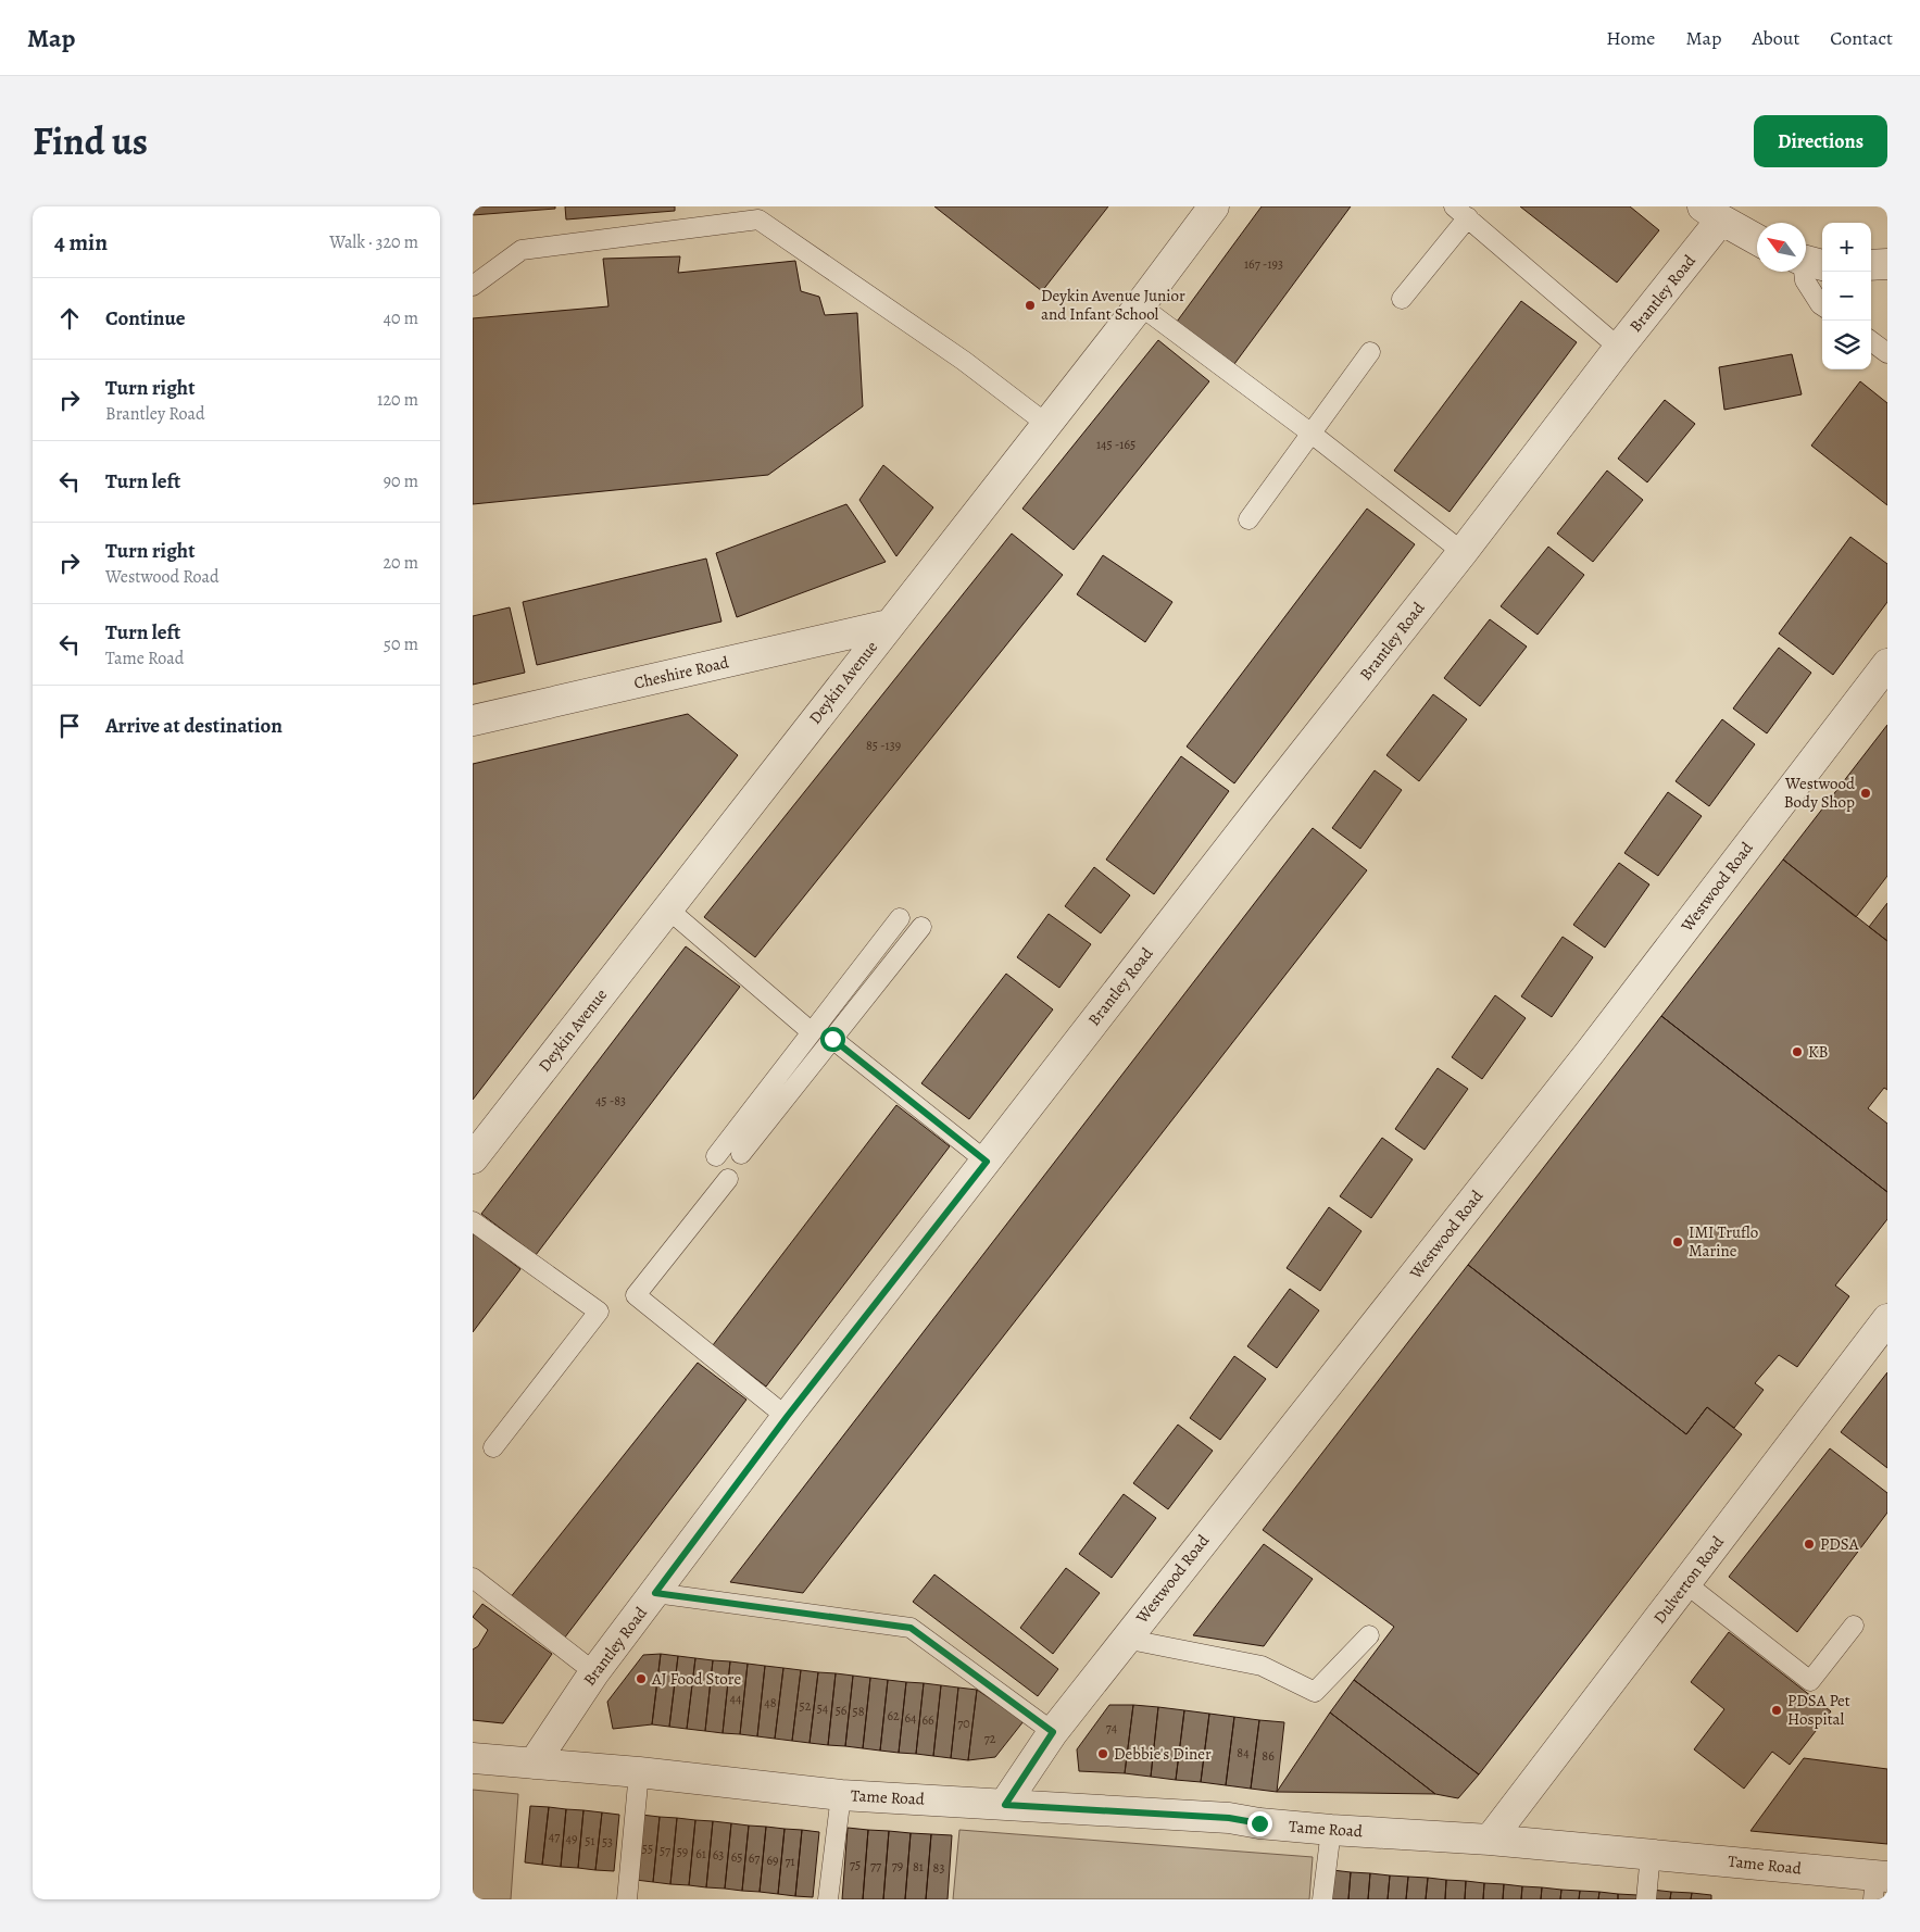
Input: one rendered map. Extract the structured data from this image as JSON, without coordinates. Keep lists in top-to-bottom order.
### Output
{
  "streets": {
    "street": [
      "Brantley Road",
      "Cheshire Road",
      "Deykin Avenue",
      "Westwood Road",
      "Dulverton Road",
      "Tame Road"
    ]
  },
  "crossings": [
    ["Brantley Road", "Tame Road"],
    ["Cheshire Road", "Deykin Avenue"],
    ["Westwood Road", "Tame Road"],
    ["Dulverton Road", "Tame Road"]
  ],
  "places": [
    "Deykin Avenue Junior and Infant School",
    "Westwood Body Shop",
    "KB",
    "IMI Truflo Marine",
    "PDSA",
    "AJ Food Store",
    "PDSA Pet Hospital",
    "Debbie's Diner"
  ],
  "house_numbers": [
    "167 -193",
    "145 -165",
    "85 -139",
    "45 -83",
    "44",
    "48",
    "52",
    "54",
    "56",
    "58",
    "62",
    "64",
    "66",
    "70",
    "74",
    "72",
    "84",
    "86",
    "47",
    "49",
    "51",
    "53",
    "55",
    "57",
    "59",
    "61",
    "63",
    "65",
    "67",
    "69",
    "71",
    "75",
    "77",
    "79",
    "81",
    "83"
  ],
  "north": "top left",
  "page": {
    "header": "Map",
    "nav": [
      "Home",
      "Map",
      "About",
      "Contact"
    ],
    "title": "Find us",
    "buttons": "Directions",
    "heading": ["4 min", "Walk · 320 m"],
    "map_buttons": ["+", "−"],
    "list": [
      ["Continue", "40 m"],
      ["Turn right", "Brantley Road", "120 m"],
      ["Turn left", "90 m"],
      ["Turn right", "Westwood Road", "20 m"],
      ["Turn left", "Tame Road", "50 m"],
      "Arrive at destination"
    ]
  }
}
